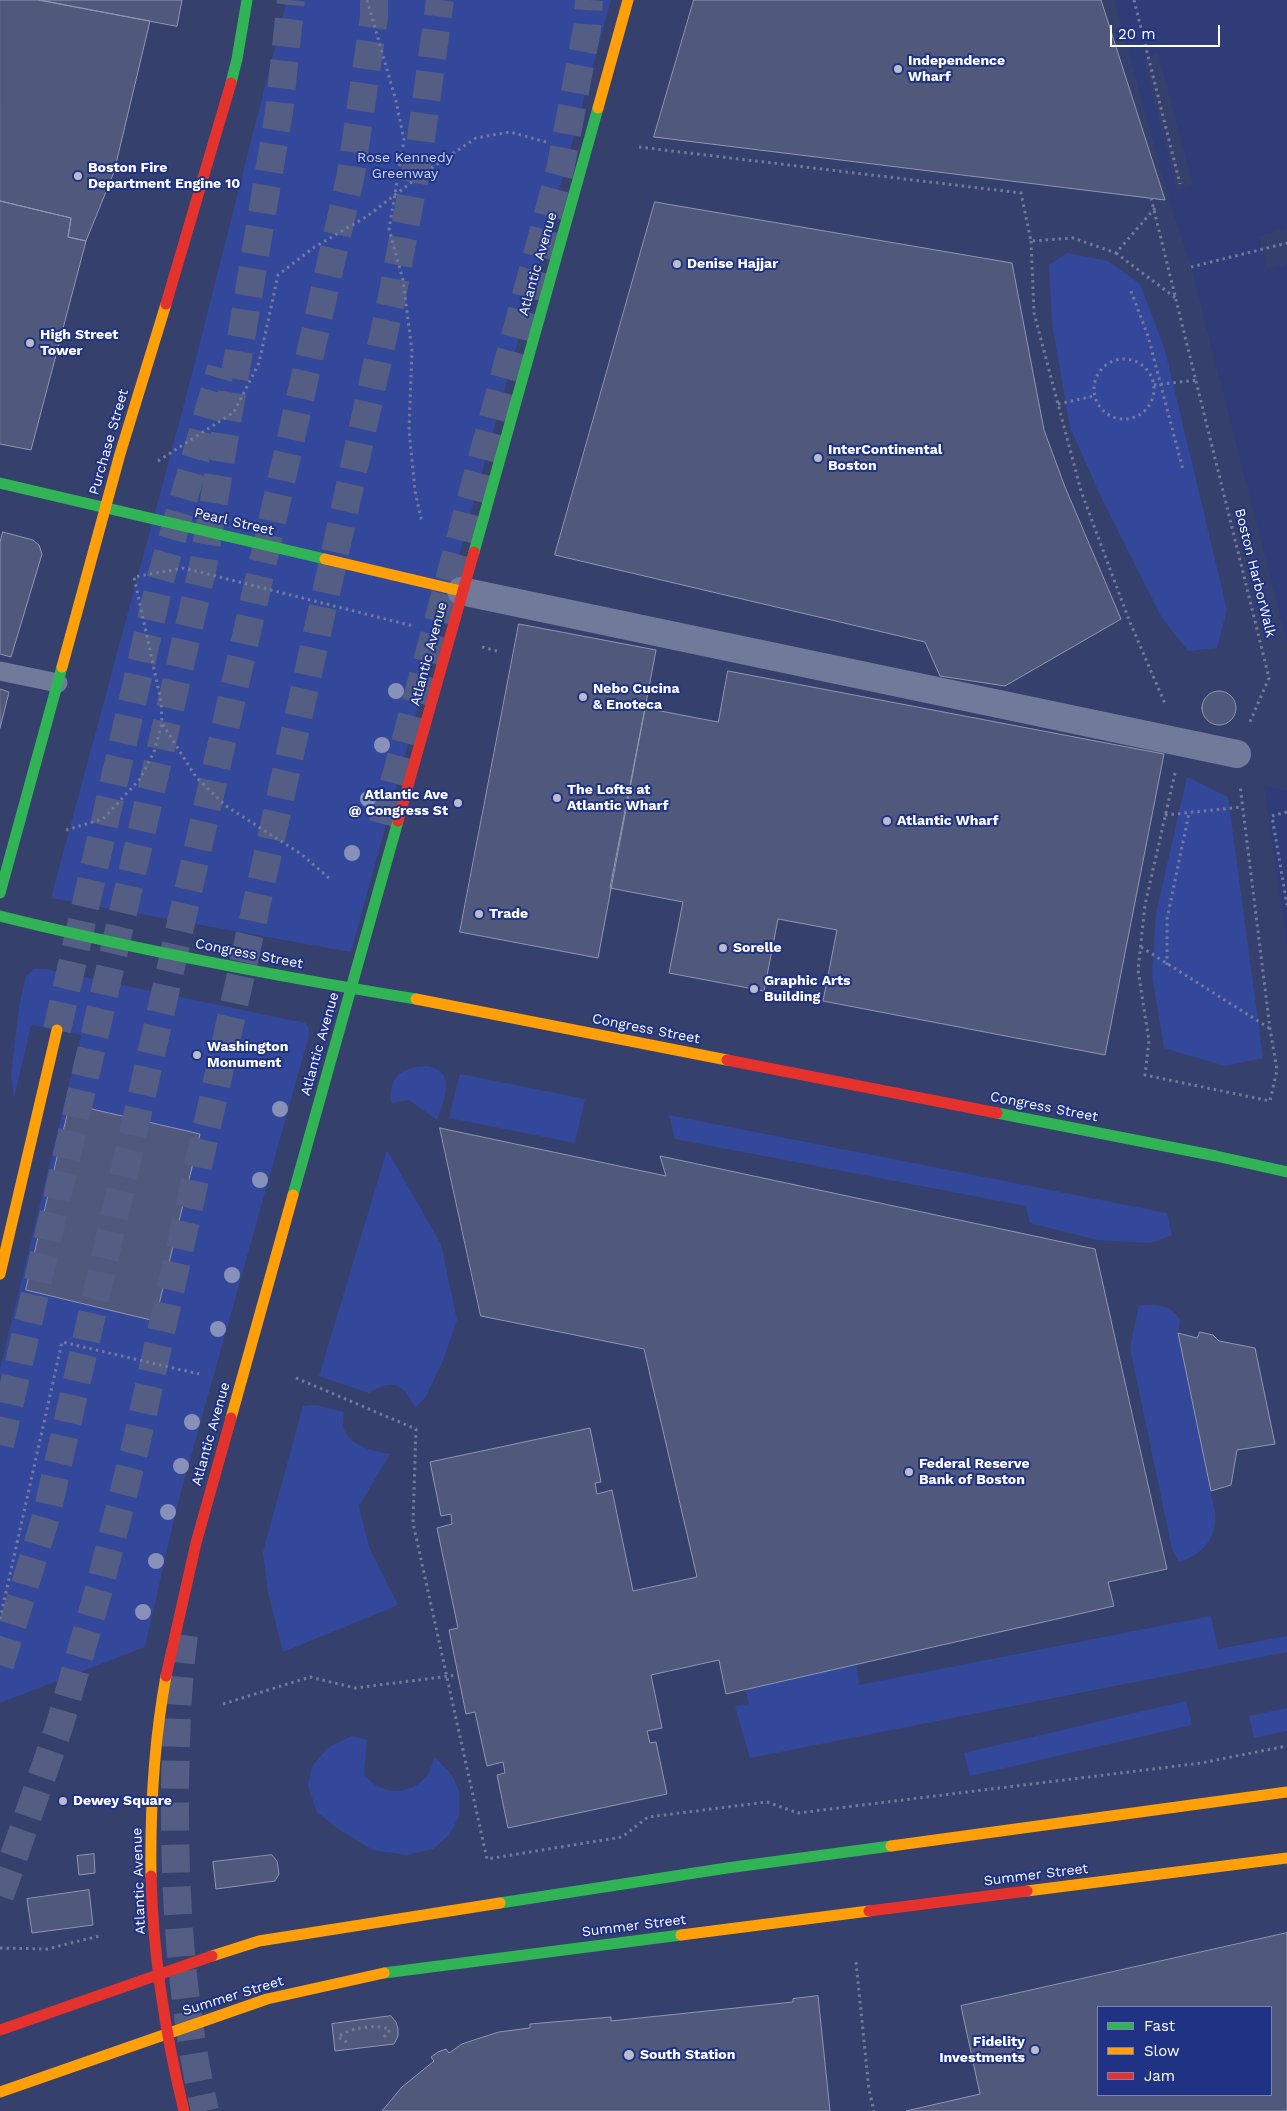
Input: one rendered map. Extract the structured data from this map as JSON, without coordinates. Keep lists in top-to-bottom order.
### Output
{
  "streets": {
    "main road": [
      "Atlantic Avenue",
      "Purchase Street",
      "Pearl Street",
      "Congress Street",
      "Summer Street"
    ],
    "path": ["Boston HarborWalk"]
  },
  "crossings": [
    ["Atlantic Avenue", "Pearl Street"],
    ["Atlantic Avenue", "Congress Street"],
    ["Atlantic Avenue", "Summer Street"],
    ["Purchase Street", "Pearl Street"]
  ],
  "parks": ["Rose Kennedy Greenway"],
  "places": [
    "Independence Wharf",
    "Boston Fire Department Engine 10",
    "Denise Hajjar",
    "High Street Tower",
    "InterContinental Boston",
    "Nebo Cucina & Enoteca",
    "The Lofts at Atlantic Wharf",
    "Atlantic Ave @ Congress St",
    "Atlantic Wharf",
    "Trade",
    "Sorelle",
    "Graphic Arts Building",
    "Washington Monument",
    "Federal Reserve Bank of Boston",
    "Dewey Square",
    "Fidelity Investments",
    "South Station"
  ],
  "legend": ["Fast", "Slow", "Jam"],
  "scale_bar": "20 m"
}
